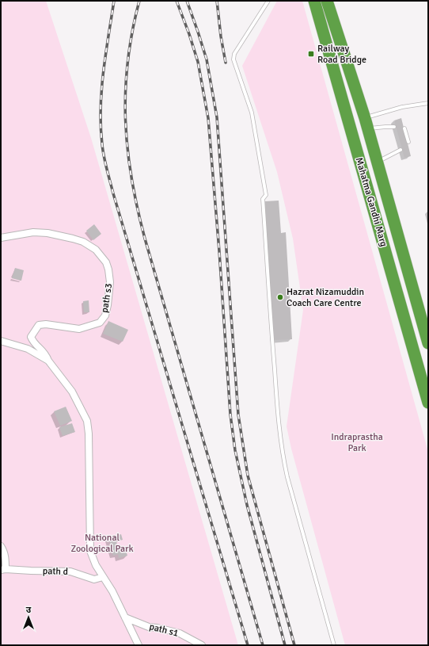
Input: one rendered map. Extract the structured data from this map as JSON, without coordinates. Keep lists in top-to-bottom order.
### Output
{
  "streets": {
    "highway": ["Mahatma Gandhi Marg"],
    "street": ["path s3", "path d", "path s1"]
  },
  "parks": ["Indraprastha Park", "National Zoological Park"],
  "places": {
    "transit": ["Railway Road Bridge"],
    "other": ["Hazrat Nizamuddin Coach Care Centre"]
  },
  "north": "top"
}
